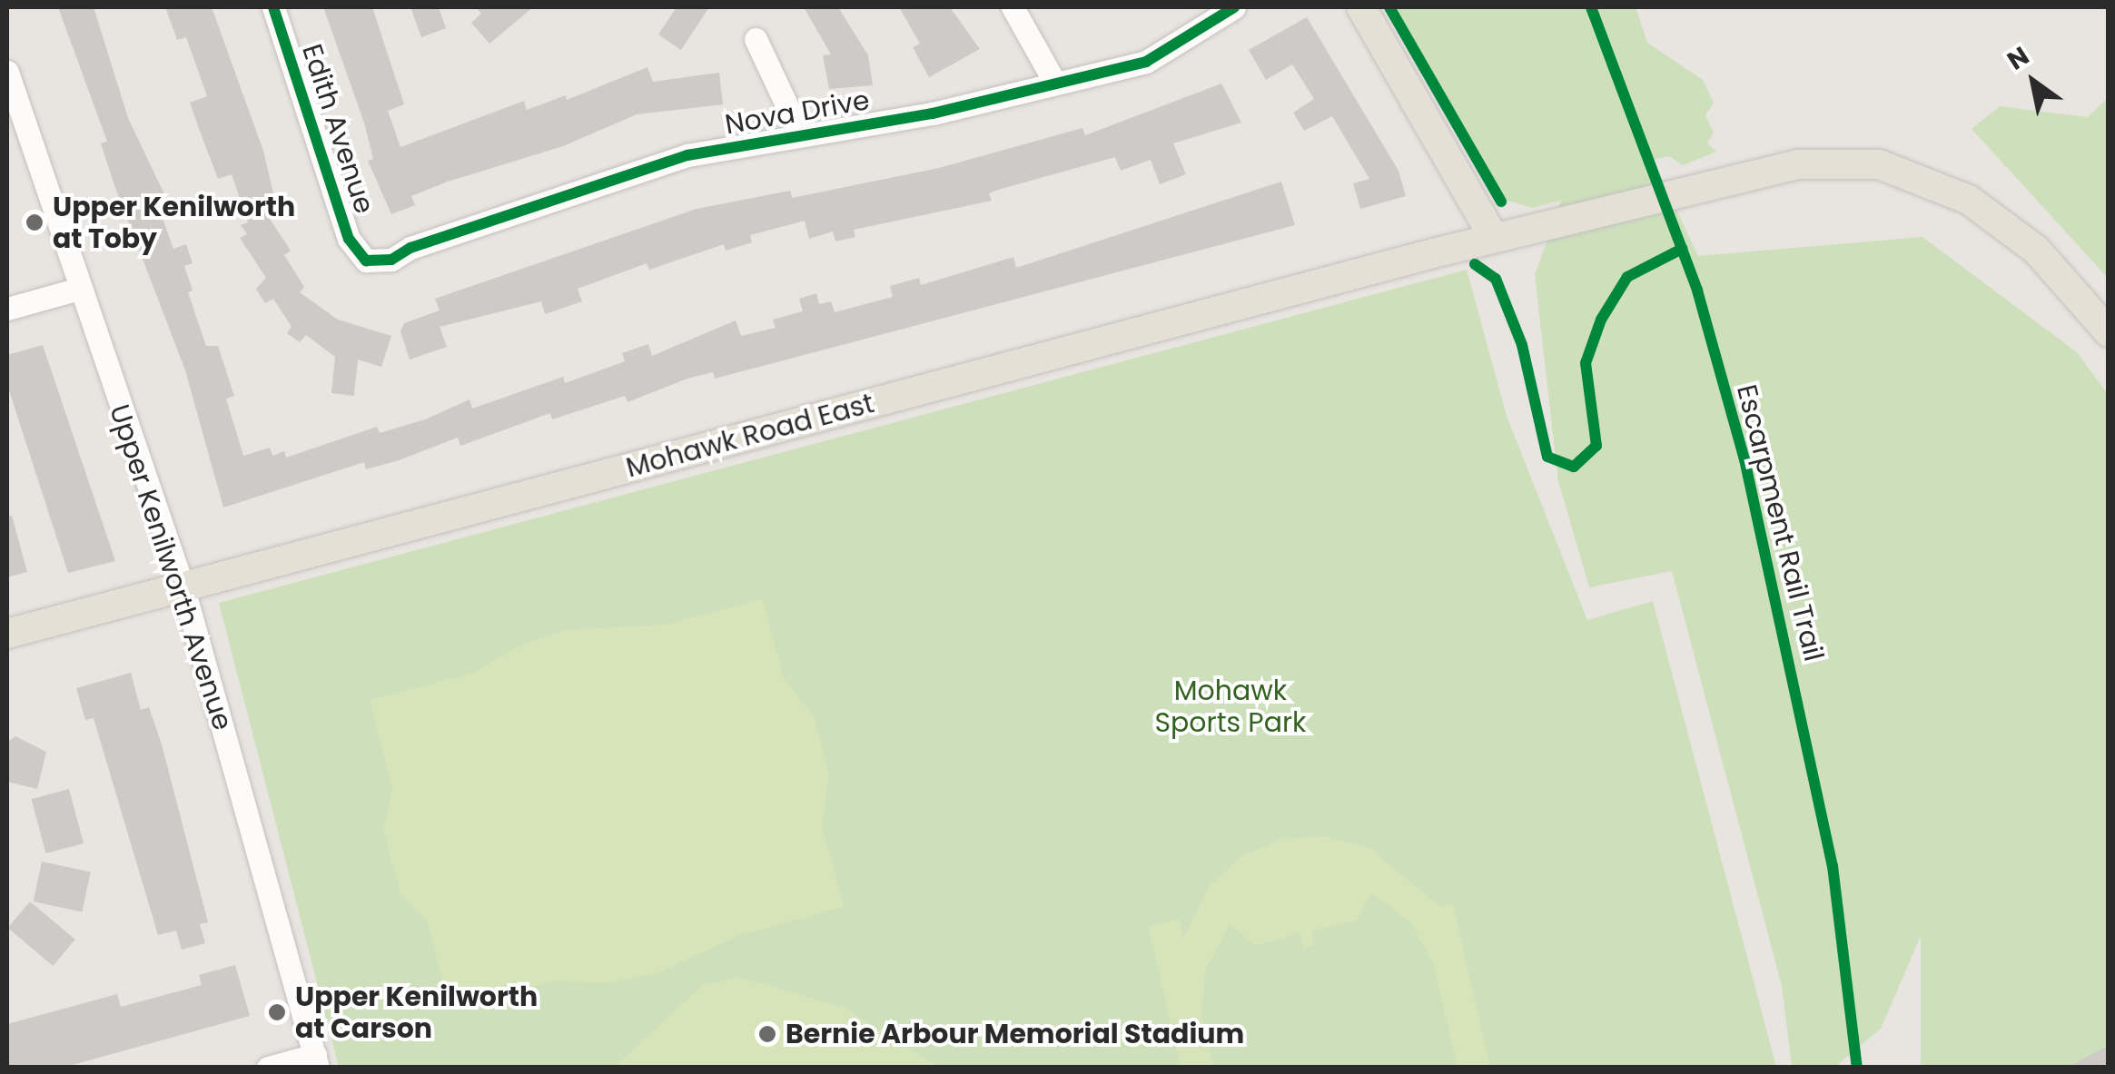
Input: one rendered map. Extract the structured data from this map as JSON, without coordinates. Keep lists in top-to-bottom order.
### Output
{
  "streets": {
    "main road": ["Mohawk Road East"],
    "street": ["Nova Drive", "Edith Avenue", "Upper Kenilworth Avenue"],
    "cycle path": ["Escarpment Rail Trail"]
  },
  "crossings": [
    ["Nova Drive", "Edith Avenue"],
    ["Mohawk Road East", "Upper Kenilworth Avenue"]
  ],
  "parks": ["Mohawk Sports Park"],
  "places": ["Upper Kenilworth at Toby", "Upper Kenilworth at Carson", "Bernie Arbour Memorial Stadium"],
  "north": "top left"
}
